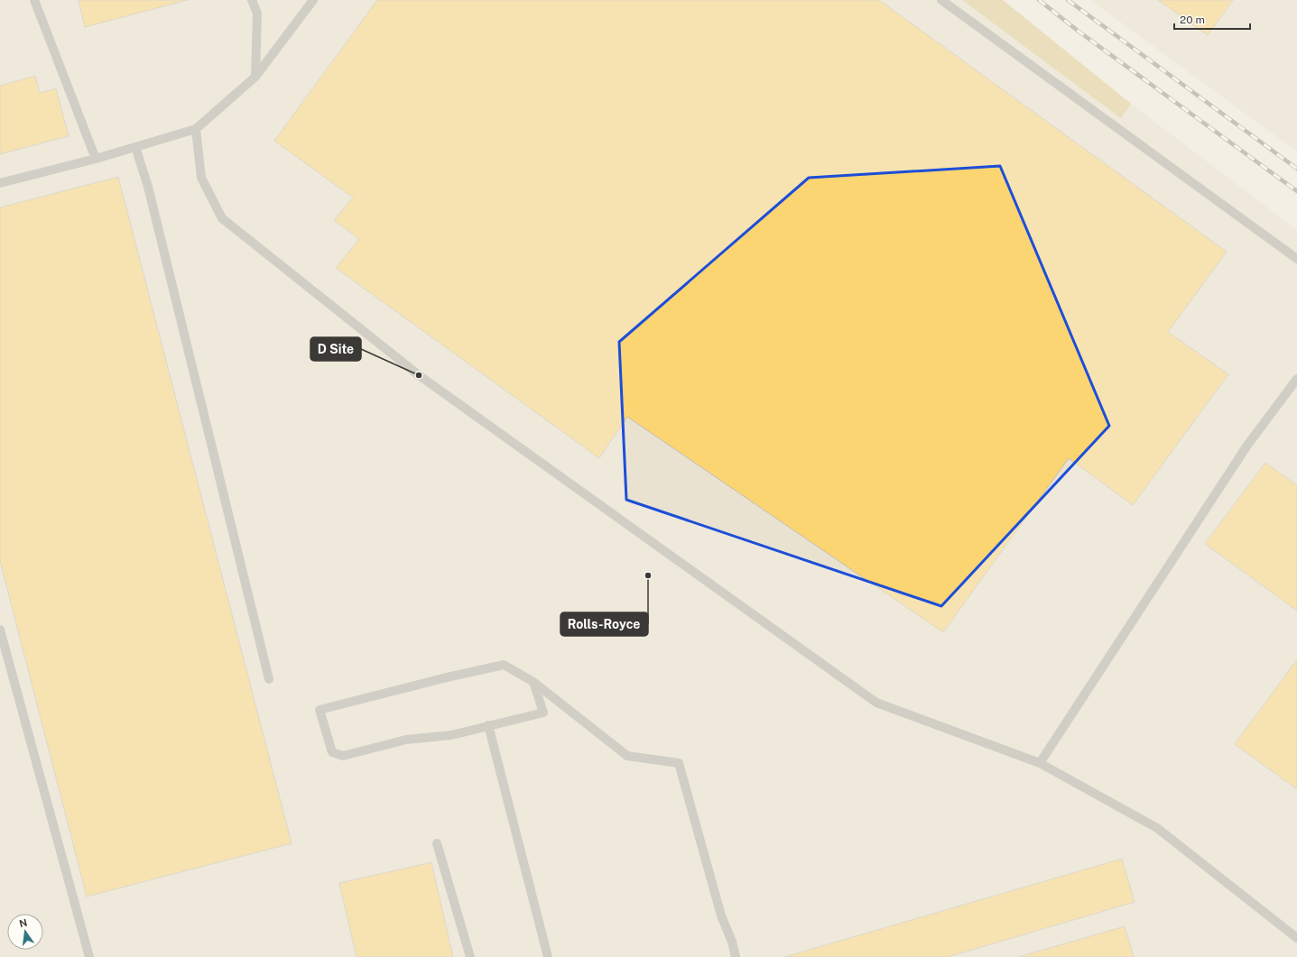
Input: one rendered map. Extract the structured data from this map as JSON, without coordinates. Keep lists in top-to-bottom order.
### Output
{
  "places": ["D Site", "Rolls-Royce"],
  "scale_bar": "20 m",
  "north": "top"
}
